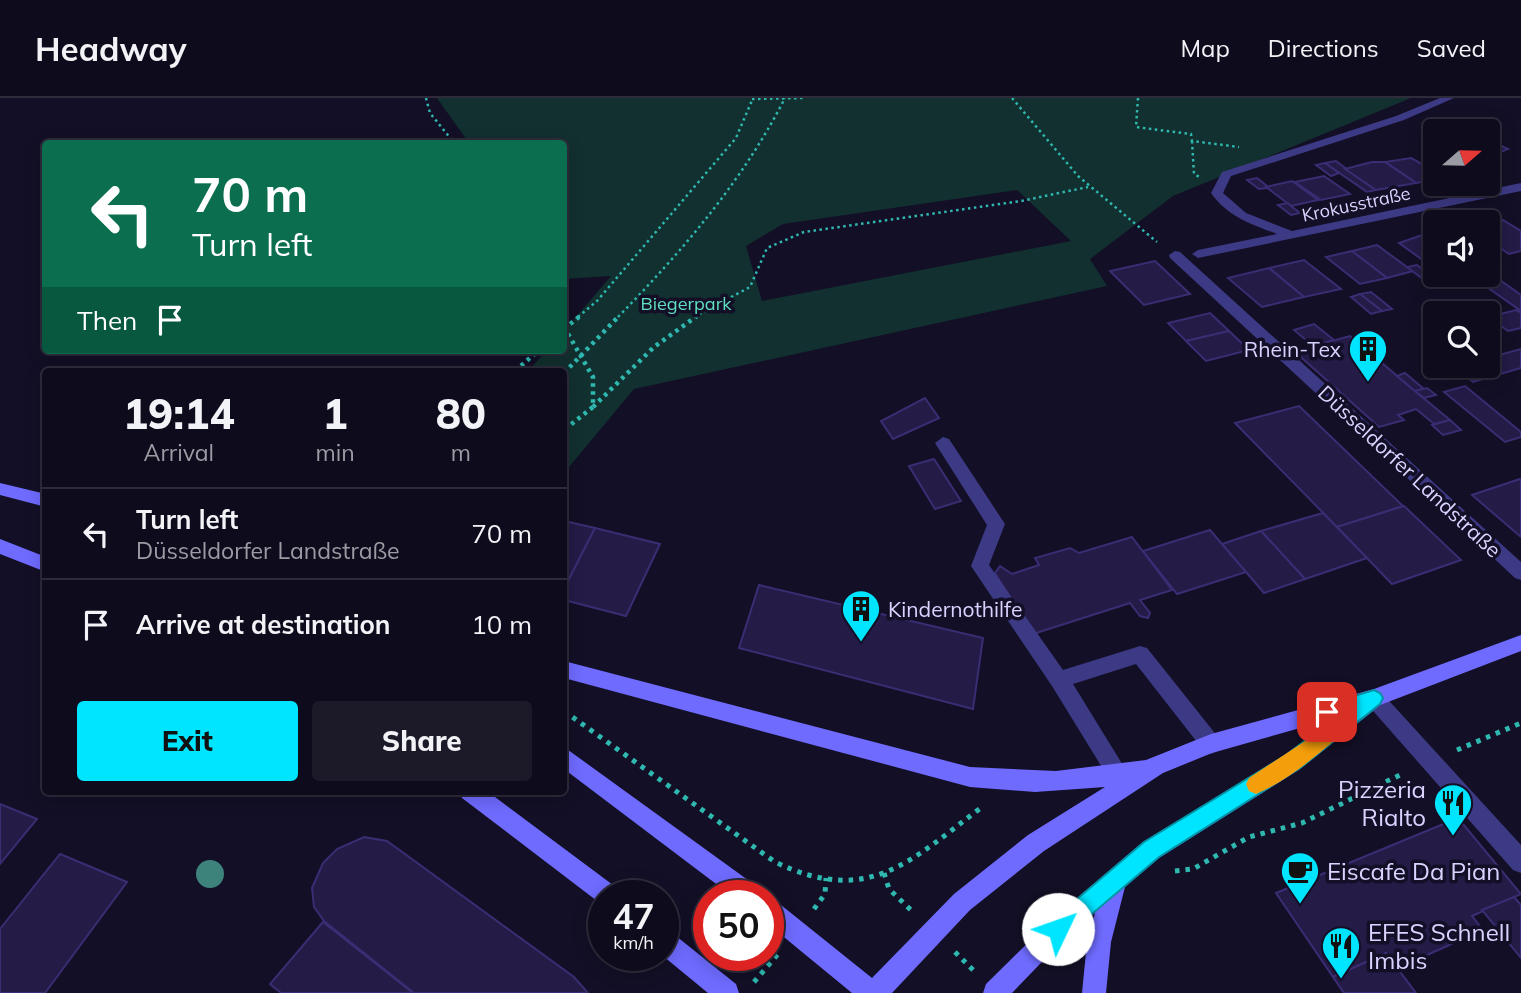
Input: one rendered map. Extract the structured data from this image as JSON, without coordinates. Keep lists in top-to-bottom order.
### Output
{
  "streets": {
    "street": ["Krokusstraße", "Düsseldorfer Landstraße"]
  },
  "parks": ["Biegerpark"],
  "places": {
    "building": ["Rhein-Tex", "Kindernothilfe"],
    "restaurant": ["Pizzeria Rialto", "EFES Schnell Imbis"],
    "cafe": ["Eiscafe Da Pian"]
  },
  "north": "right",
  "page": {
    "header": "Headway",
    "nav": ["Map", "Directions", "Saved"],
    "turn": ["70 m", "Turn left"],
    "then": "Then",
    "eta": [
      "19:14",
      "Arrival",
      "1",
      "min",
      "80",
      "m"
    ],
    "list": [
      {
        "name": "Turn left",
        "note": "Düsseldorfer Landstraße",
        "value": "70 m"
      },
      {
        "name": "Arrive at destination",
        "value": "10 m"
      }
    ],
    "buttons": ["Exit", "Share"],
    "speed": "47 km/h",
    "limit": "50"
  }
}
